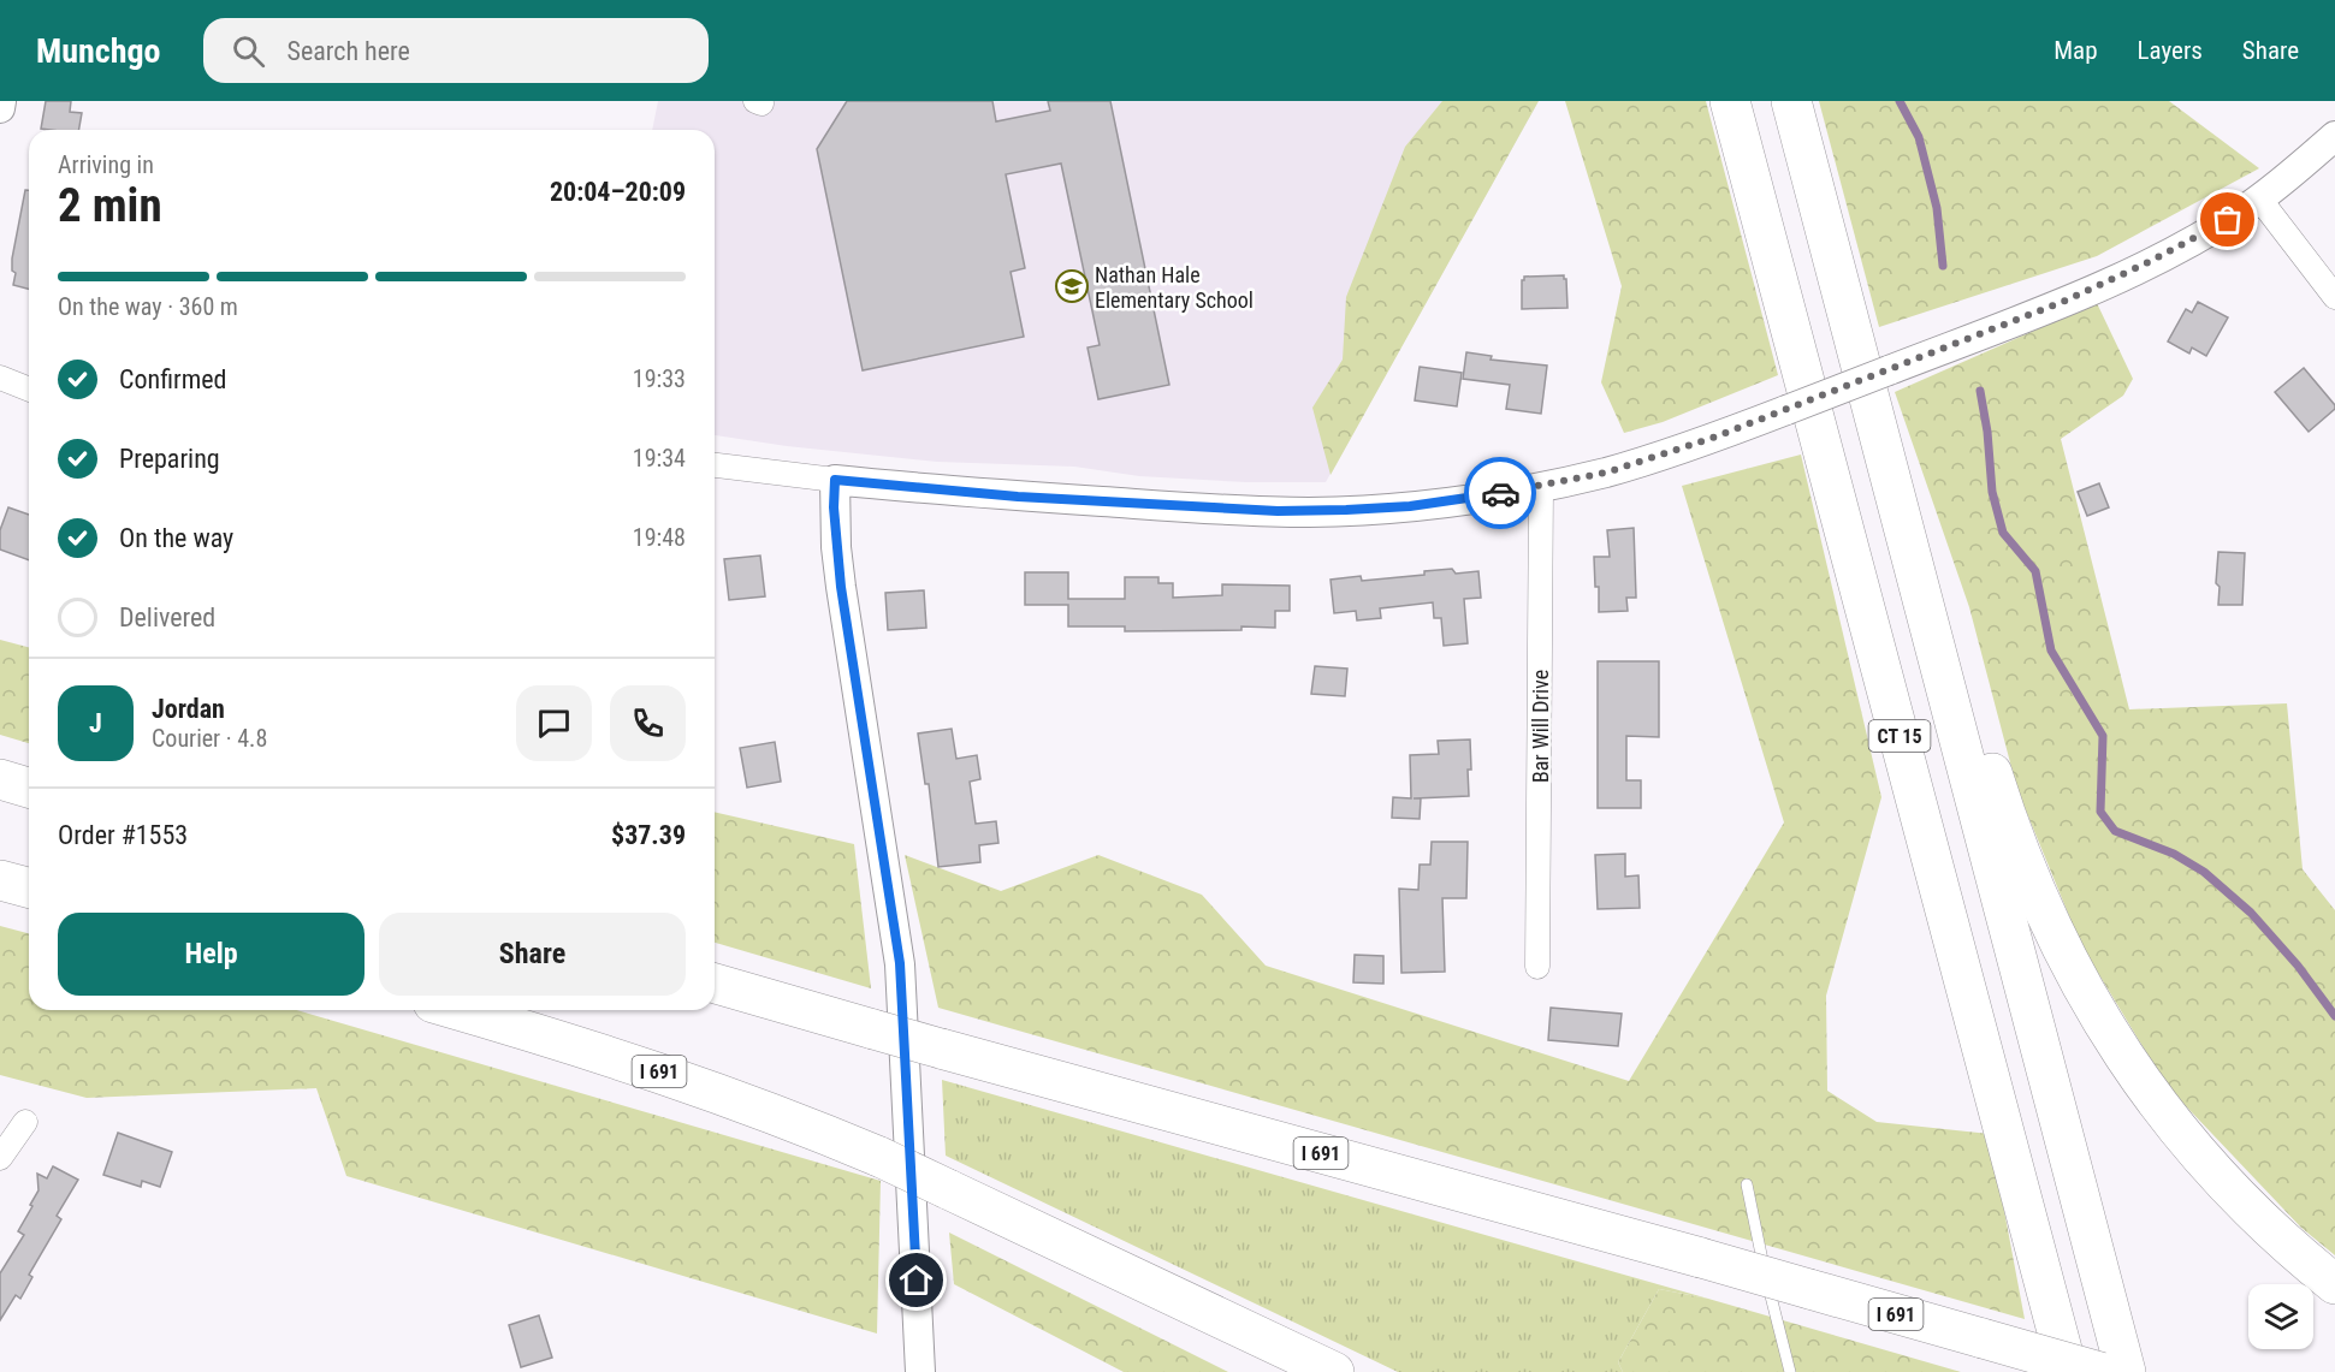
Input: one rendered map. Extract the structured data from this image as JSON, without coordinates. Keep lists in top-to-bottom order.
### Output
{
  "streets": {
    "highway": ["CT 15", "I 691"],
    "street": ["Bar Will Drive"]
  },
  "places": {
    "school or university": ["Nathan Hale Elementary School"]
  },
  "page": {
    "header": "Munchgo",
    "search": "Search here",
    "nav": ["Map", "Layers", "Share"],
    "heading": ["2 min", "Arriving in", "20:04–20:09"],
    "panel": [
      "Jordan",
      "Courier · 4.8",
      "Order #1553",
      "$37.39"
    ],
    "bar": "On the way · 360 m",
    "list": [
      ["Confirmed", "19:33"],
      ["Preparing", "19:34"],
      ["On the way", "19:48"],
      "Delivered"
    ],
    "round": "J",
    "buttons": ["Help", "Share"]
  }
}
